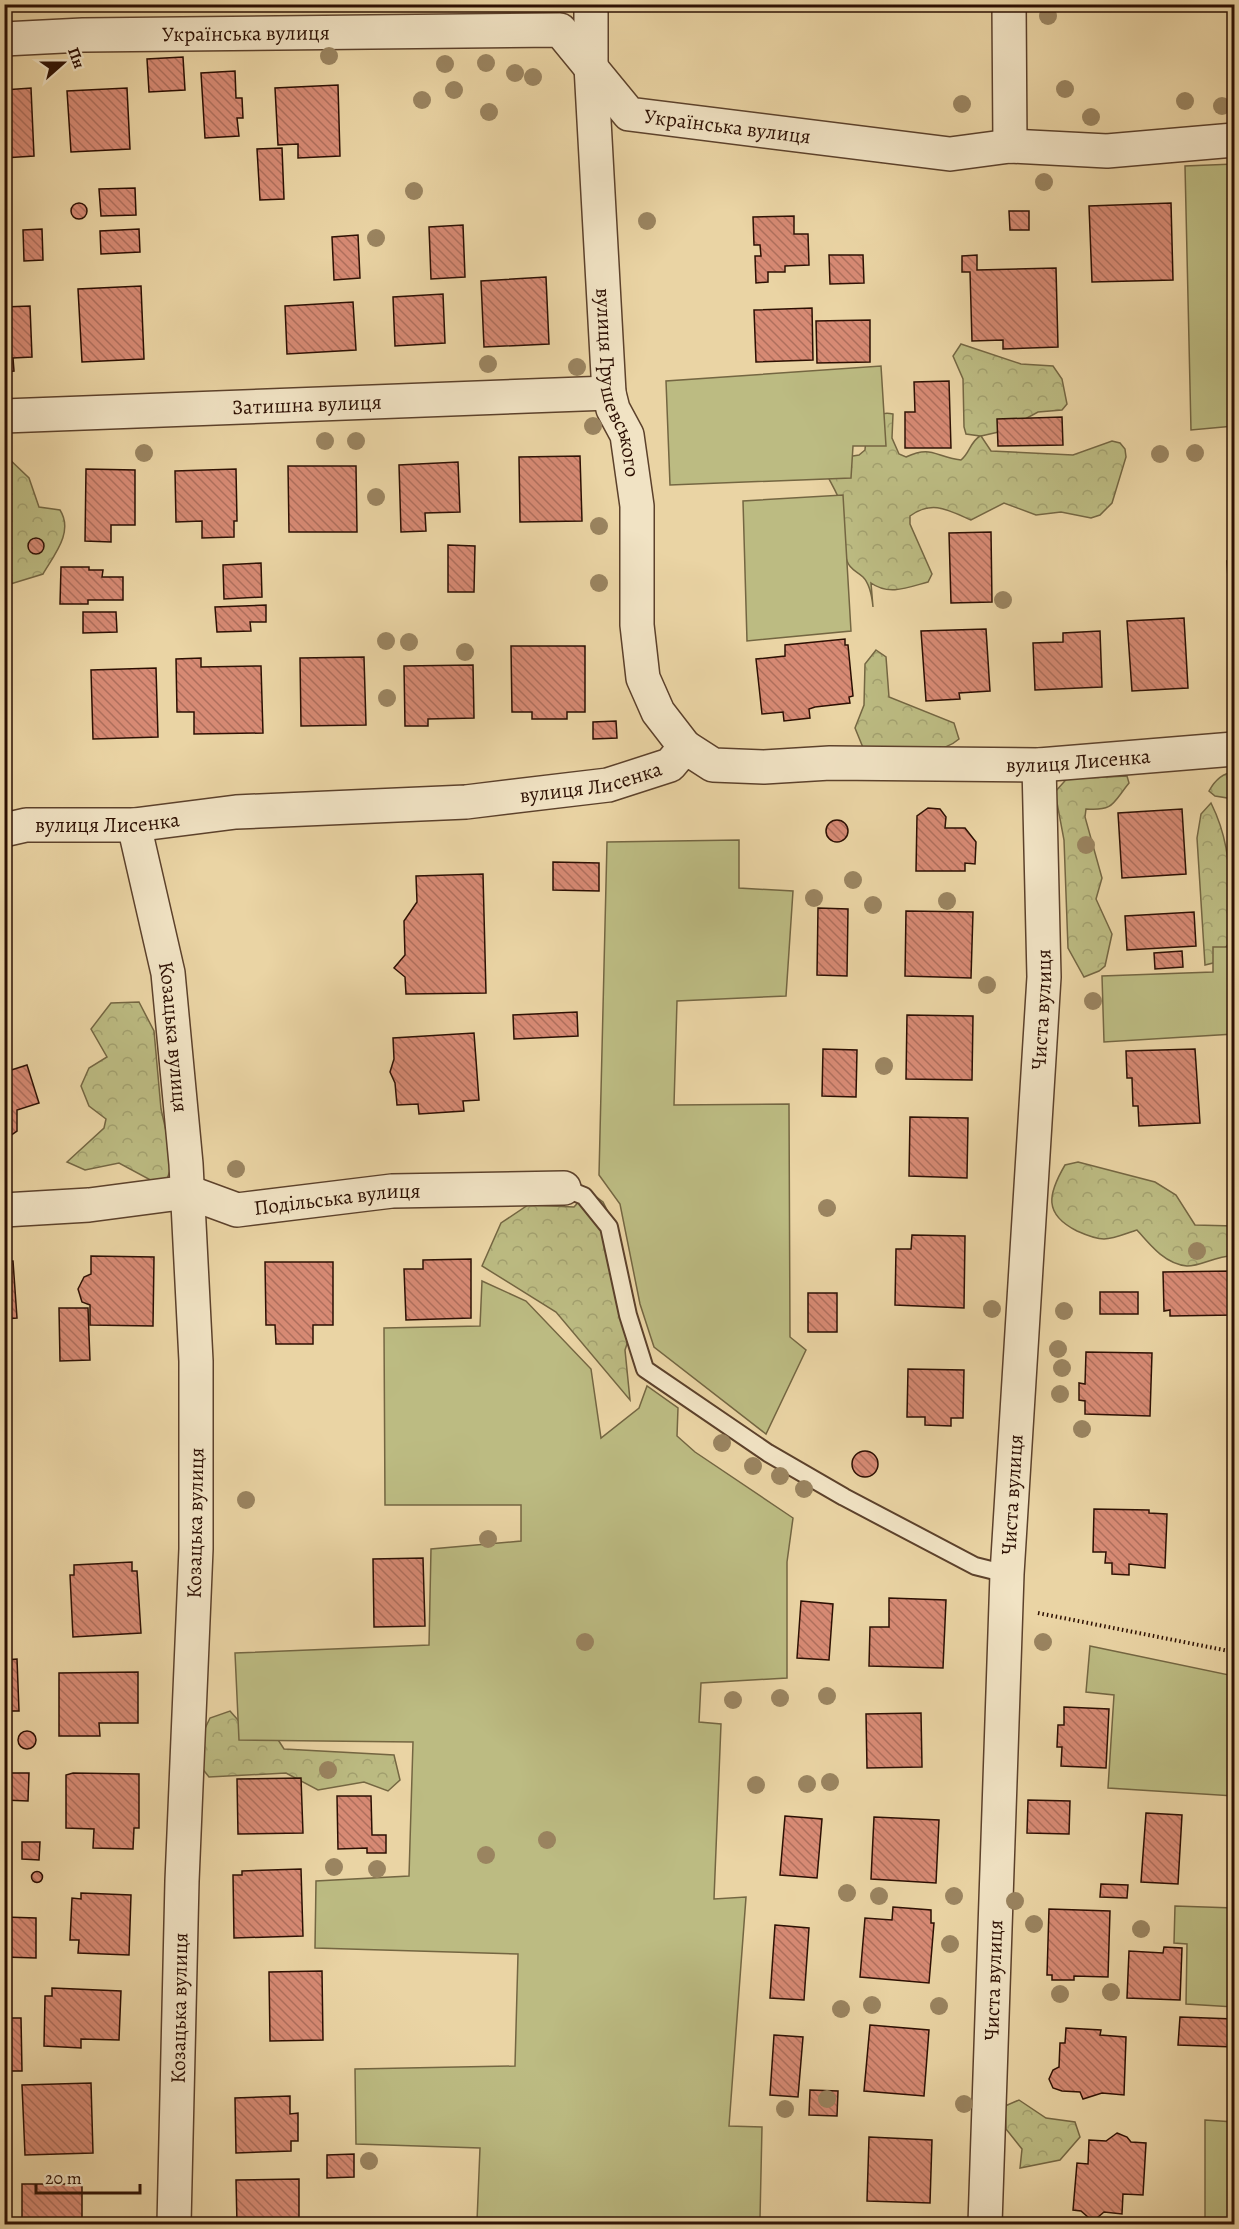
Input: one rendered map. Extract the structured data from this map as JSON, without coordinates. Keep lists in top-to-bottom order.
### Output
{
  "streets": {
    "street": [
      "Українська вулиця",
      "вулиця Грушевського",
      "Затишна вулиця",
      "вулиця Лисенка",
      "Чиста вулиця",
      "Козацька вулиця",
      "Подільська вулиця"
    ]
  },
  "crossings": [
    ["Українська вулиця", "вулиця Грушевського"],
    ["вулиця Грушевського", "Затишна вулиця"],
    ["вулиця Грушевського", "вулиця Лисенка"],
    ["вулиця Лисенка", "Чиста вулиця"],
    ["вулиця Лисенка", "Козацька вулиця"],
    ["Козацька вулиця", "Подільська вулиця"]
  ],
  "scale_bar": "20 m",
  "north": "right"
}
